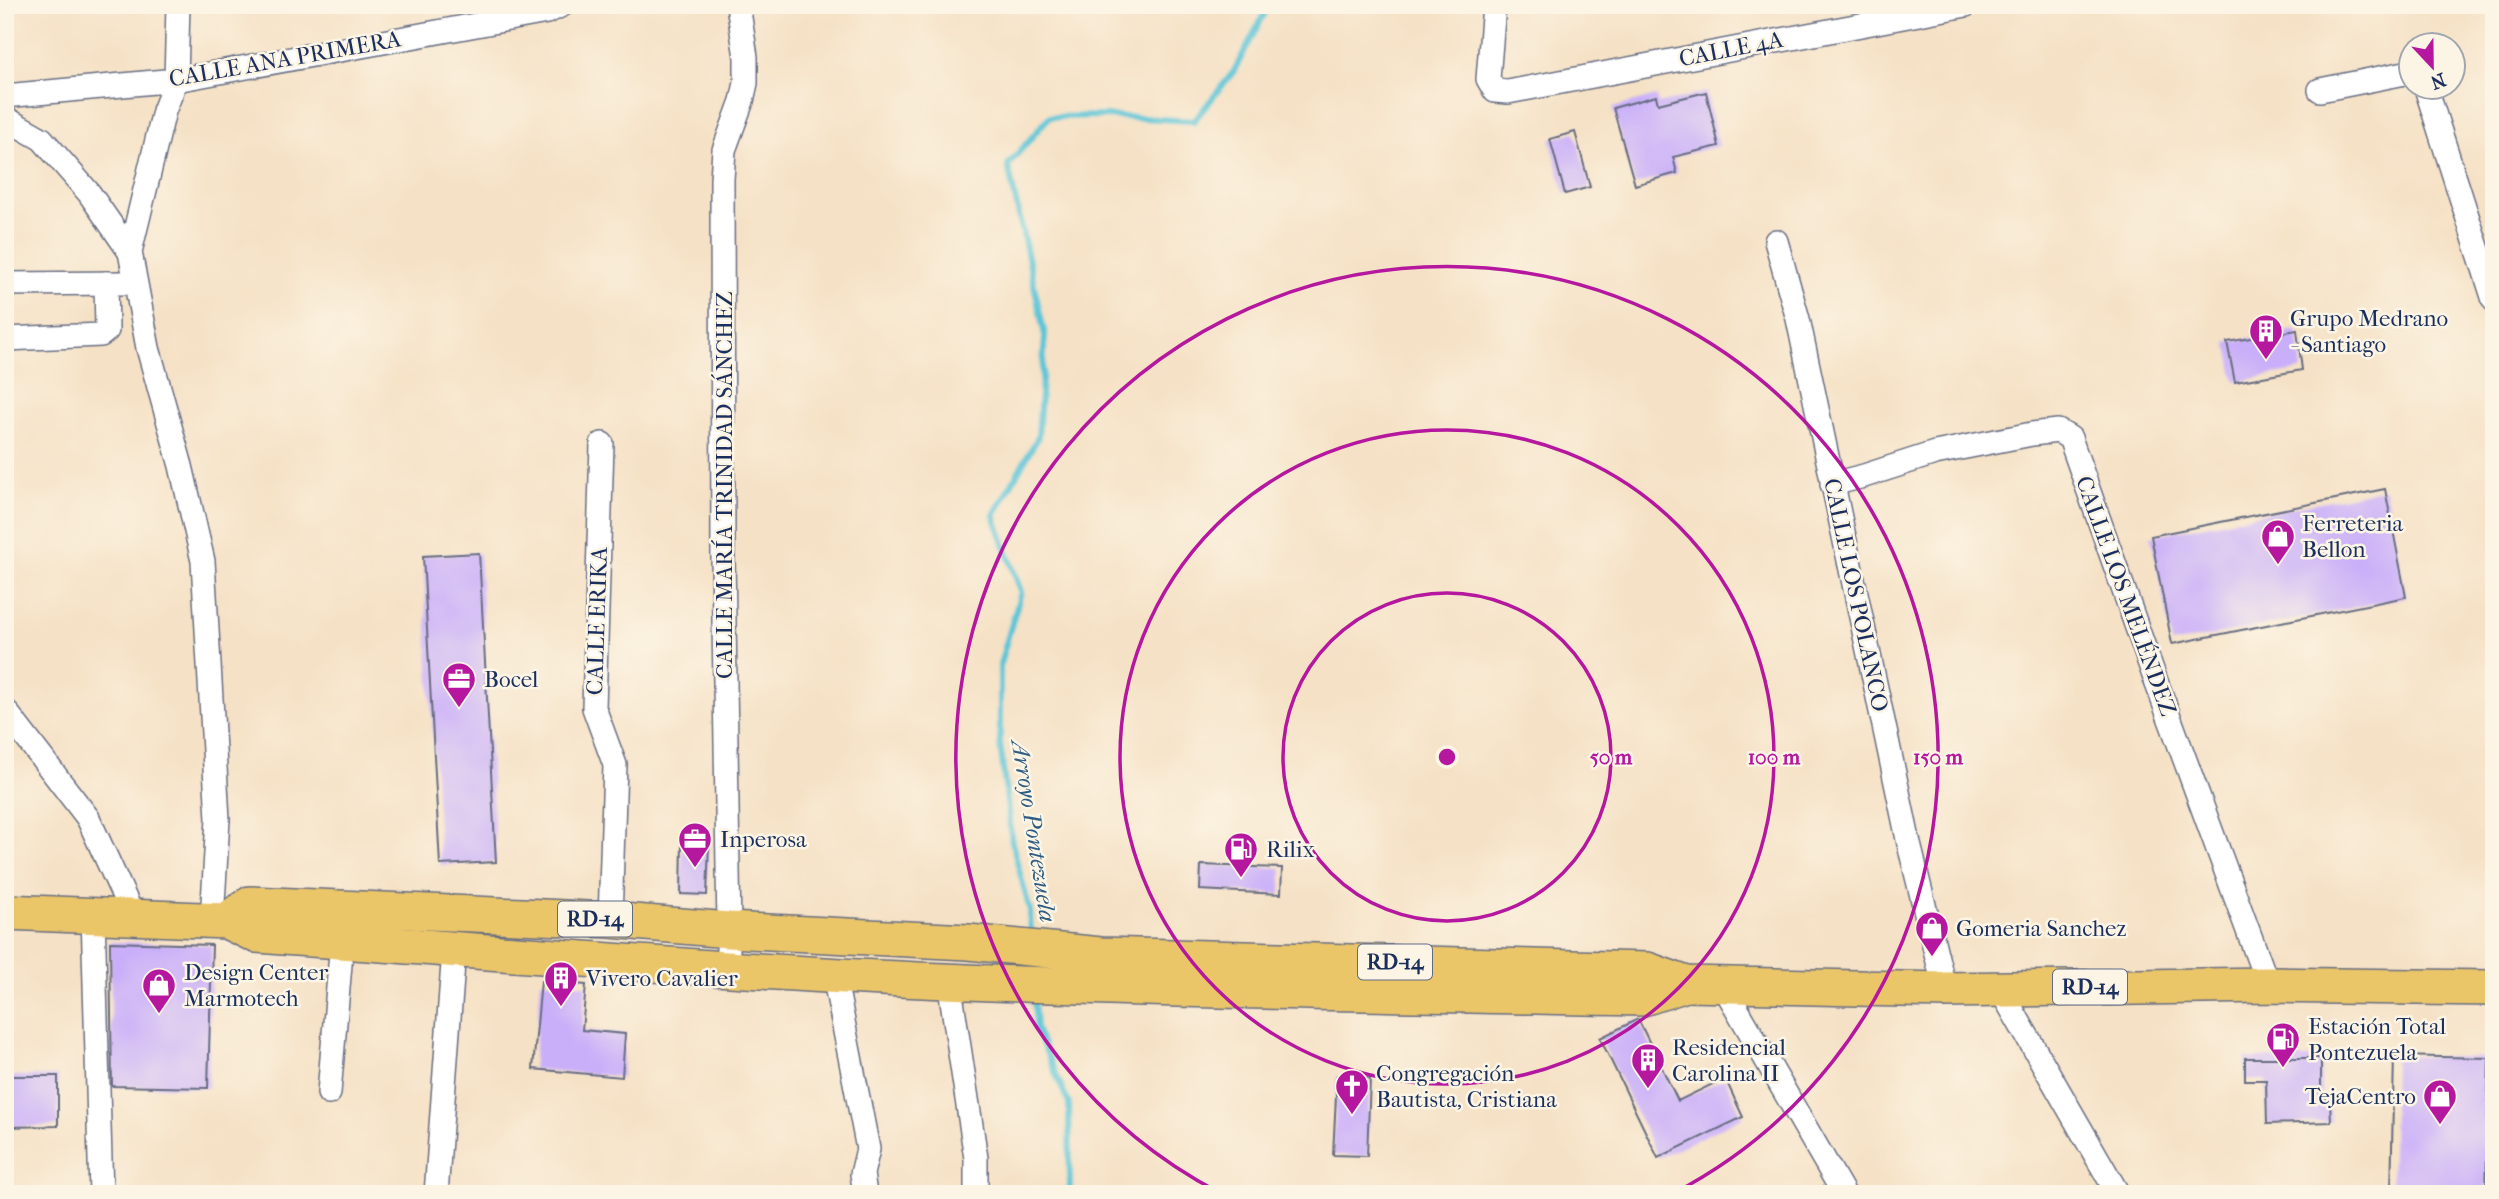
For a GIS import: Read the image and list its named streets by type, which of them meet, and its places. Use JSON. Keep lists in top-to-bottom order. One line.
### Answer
{"streets":{"main road":["RD-14"],"street":["CALLE 4A","CALLE ANA PRIMERA","CALLE MARÍA TRINIDAD SÁNCHEZ","CALLE LOS POLANCO","CALLE LOS MELÉNDEZ","CALLE ERIKA"]},"crossings":[["CALLE MARÍA TRINIDAD SÁNCHEZ","RD-14"],["CALLE LOS POLANCO","CALLE LOS MELÉNDEZ"],["CALLE LOS POLANCO","RD-14"],["CALLE LOS MELÉNDEZ","RD-14"],["CALLE ERIKA","RD-14"]],"water":["Arroyo Pontezuela"],"places":{"building":["Grupo Medrano - Santiago","Vivero Cavalier","Residencial Carolina II"],"shop":["Ferreteria Bellon","Gomeria Sanchez","Design Center Marmotech","TejaCentro"],"office":["Bocel","Inperosa"],"fuel station":["Rilix","Estación Total Pontezuela"],"church":["Congregación Bautista, Cristiana"]},"north":"bottom","rings":["50 m","100 m","150 m"]}
